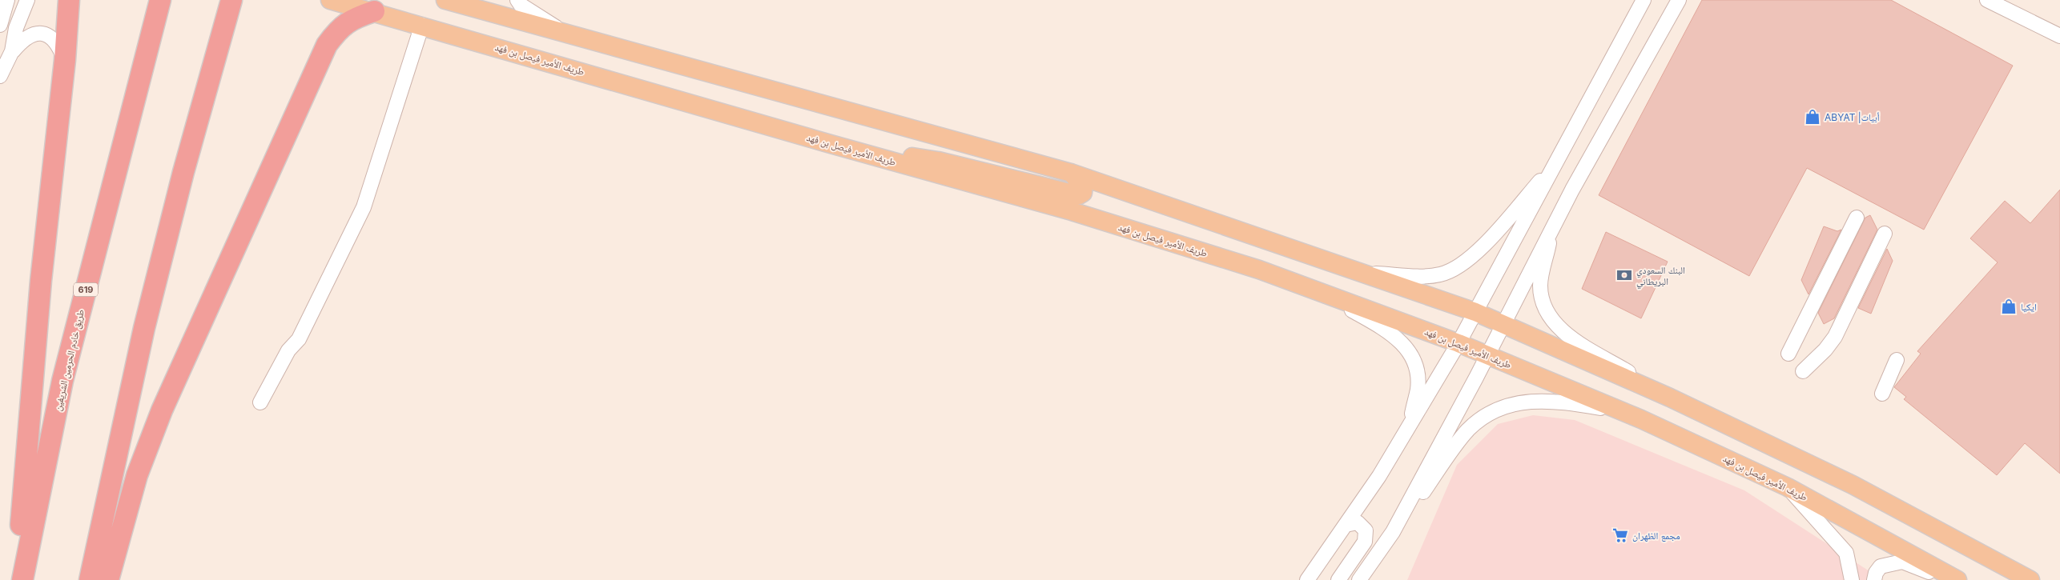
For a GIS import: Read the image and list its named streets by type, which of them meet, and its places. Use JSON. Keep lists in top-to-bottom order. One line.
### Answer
{"streets":{"highway":["619","طريق خادم الحرمين الشريفين"],"main road":["طريف الأمير فيصل بن فهد"]},"places":{"shop":["ABYAT |أبيات","ايكيا"],"bank":["البنك السعودي البريطاني"],"supermarket":["مجمع الظهران"]}}
